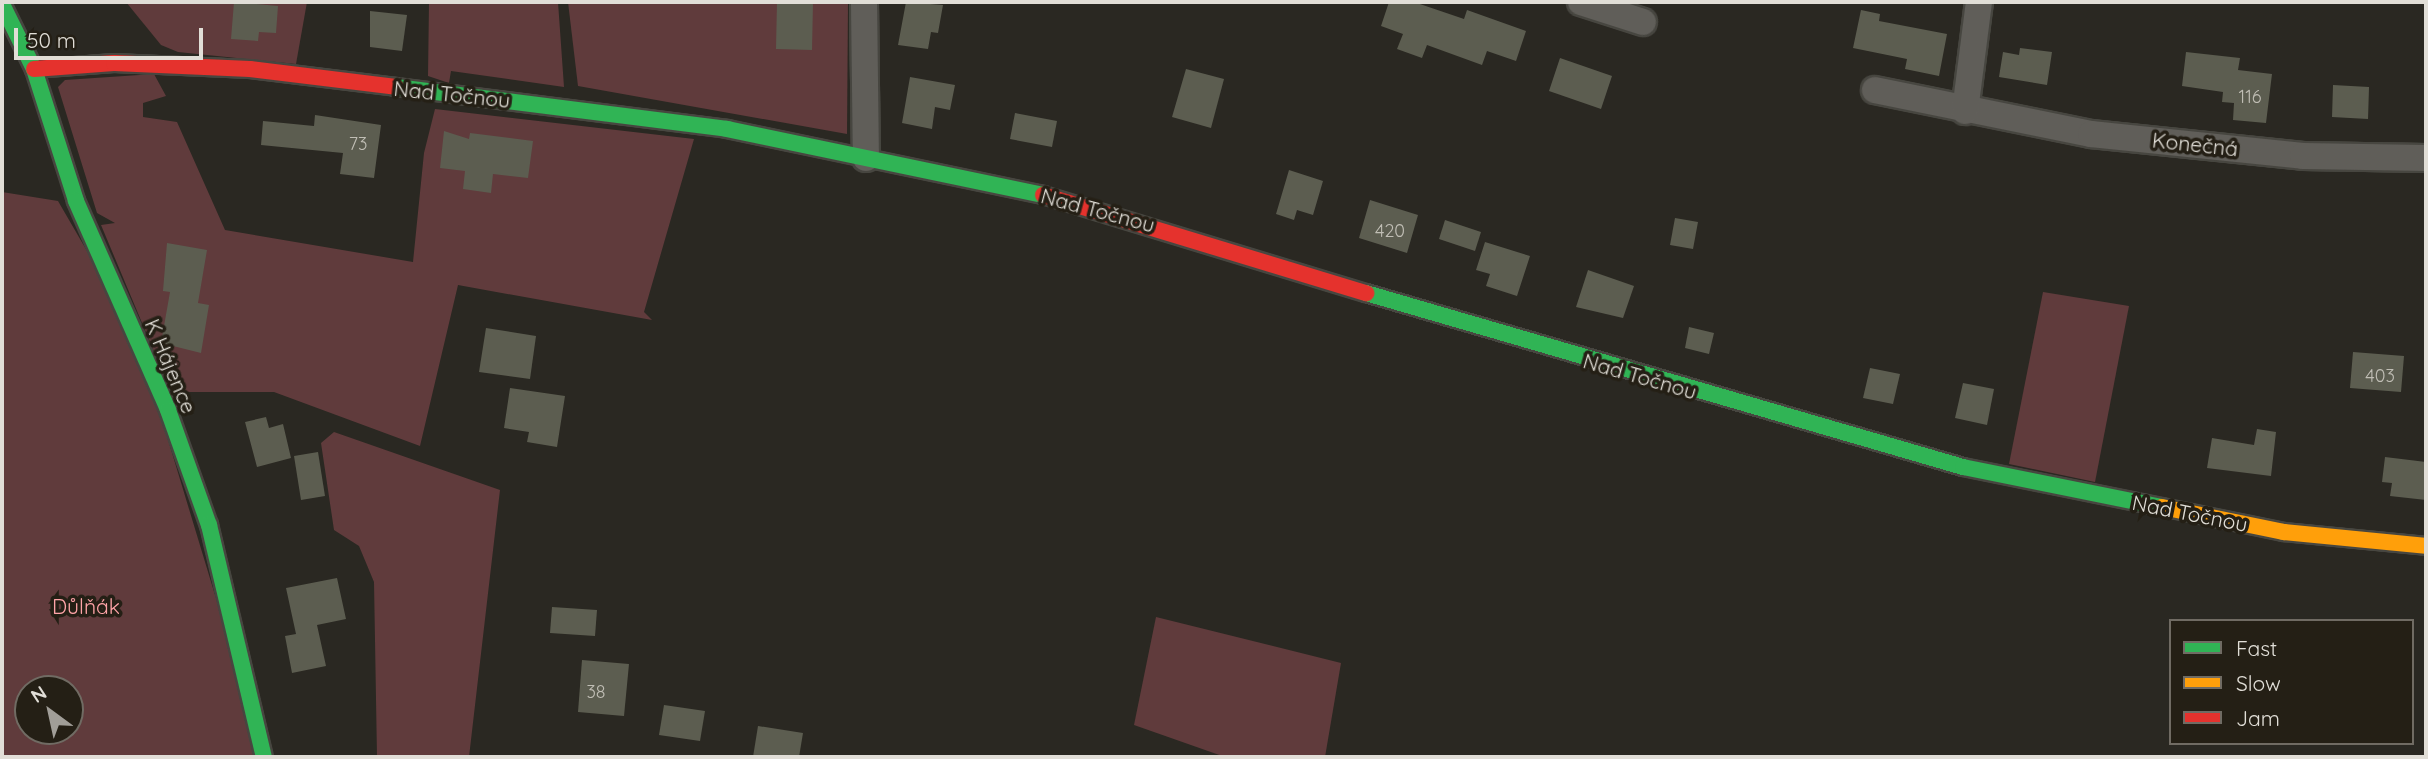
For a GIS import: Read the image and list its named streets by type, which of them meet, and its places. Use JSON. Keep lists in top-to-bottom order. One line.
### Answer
{"streets":{"street":["Nad Točnou","Konečná","K Hájence"]},"crossings":[["Nad Točnou","K Hájence"]],"parks":["Důlňák"],"house_numbers":["116","73","420","403","38"],"legend":["Fast","Slow","Jam"],"scale_bar":"50 m","north":"top left"}
